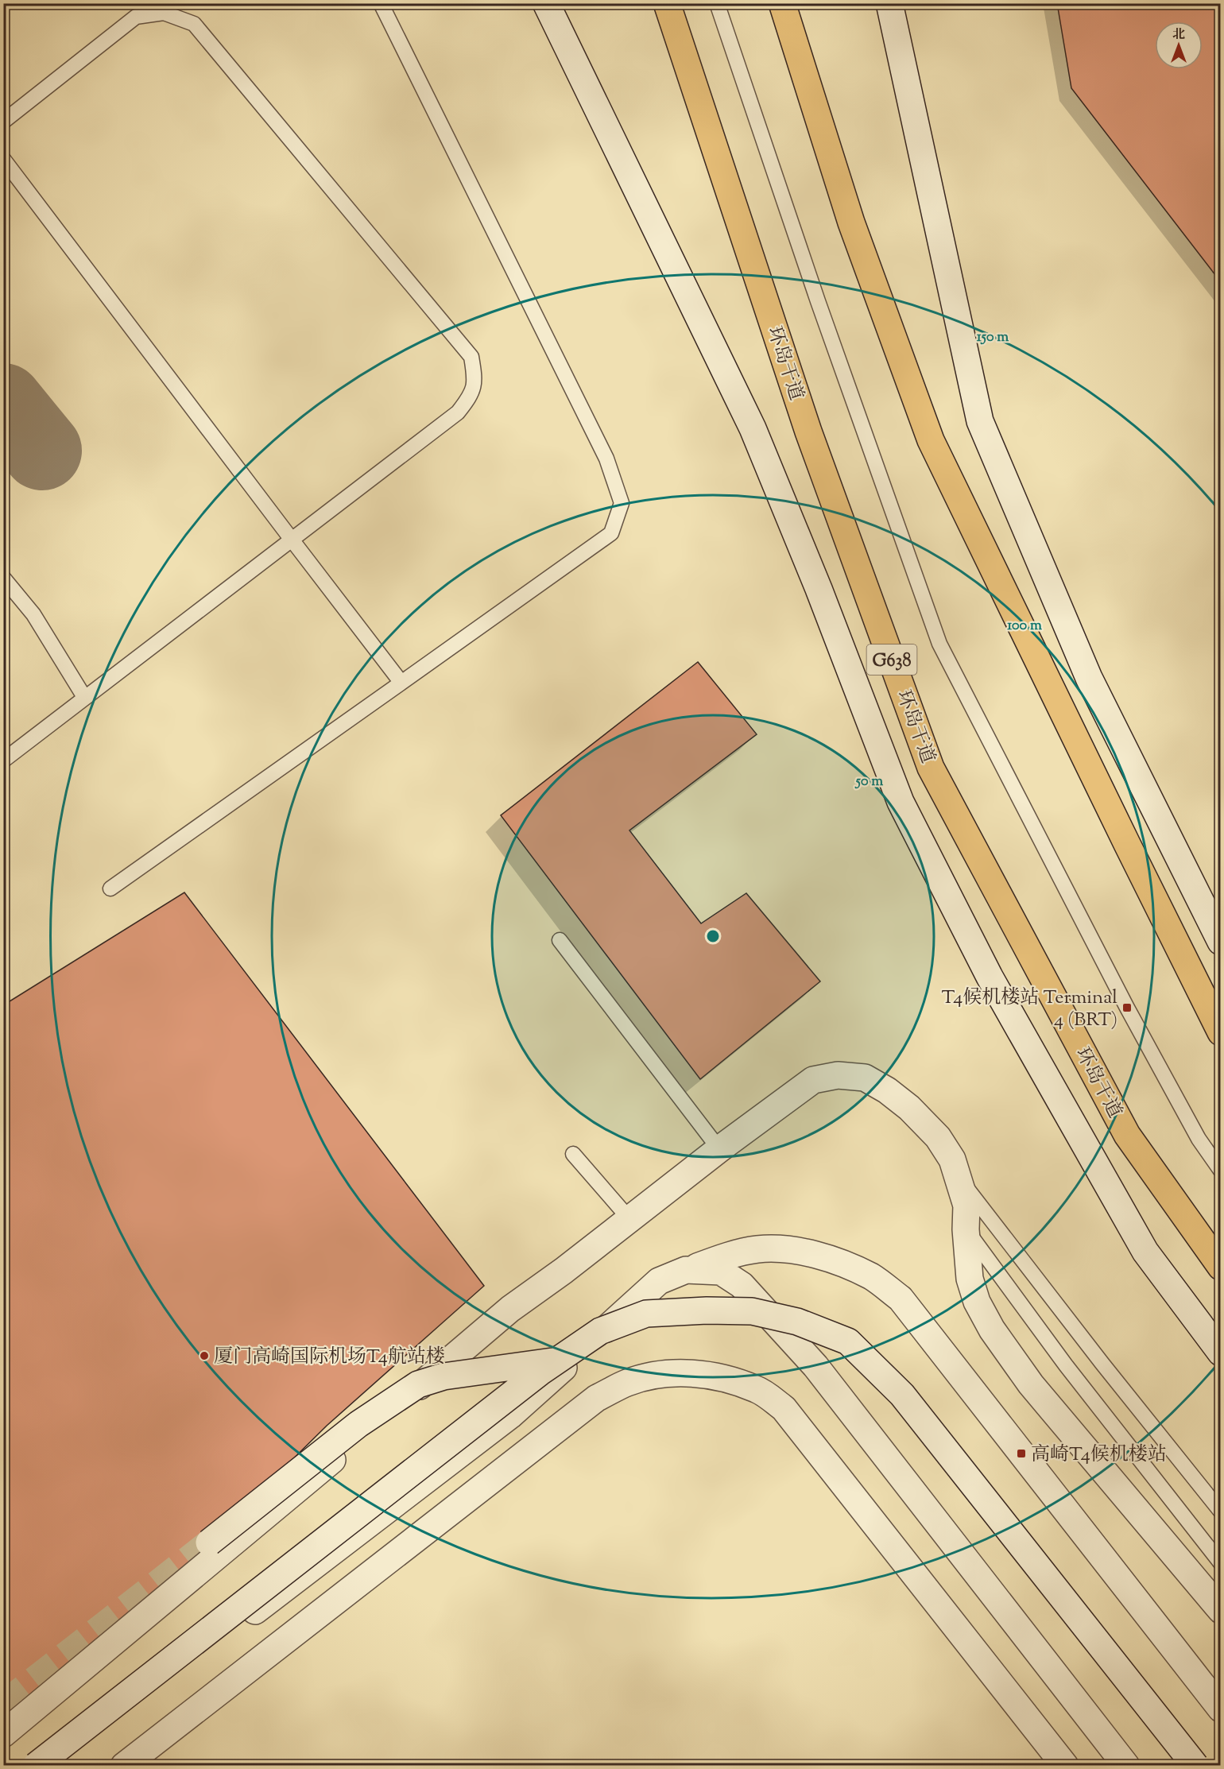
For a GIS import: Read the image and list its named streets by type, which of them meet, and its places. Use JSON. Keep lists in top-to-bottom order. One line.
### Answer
{"streets":{"highway":["环岛干道","G638"]},"places":{"transit":["T4候机楼站 Terminal 4 (BRT)","高崎T4候机楼站"],"other":["厦门高崎国际机场T4航站楼"]},"north":"top","rings":["150 m","100 m","50 m"]}
